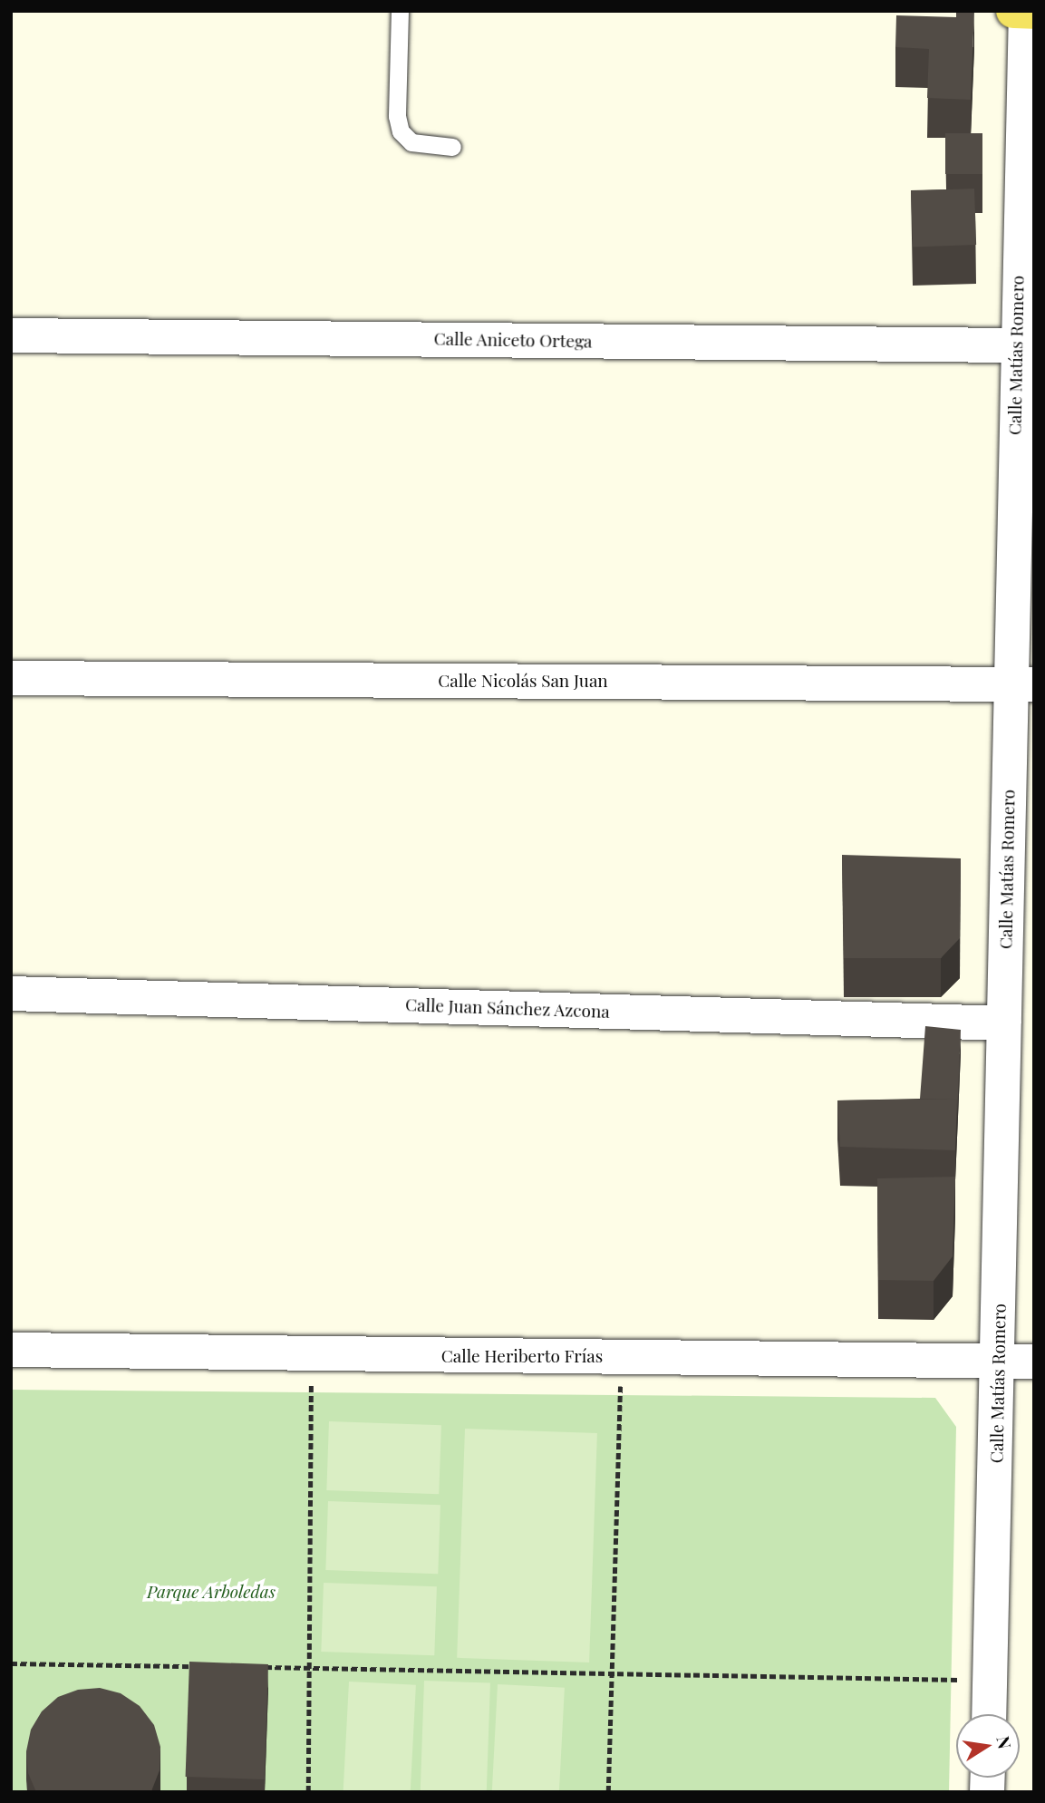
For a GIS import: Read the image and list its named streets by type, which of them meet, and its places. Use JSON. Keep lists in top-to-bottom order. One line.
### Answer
{"streets":{"street":["Calle Aniceto Ortega","Calle Matías Romero","Calle Nicolás San Juan","Calle Juan Sánchez Azcona","Calle Heriberto Frías"]},"crossings":[["Calle Aniceto Ortega","Calle Matías Romero"],["Calle Matías Romero","Calle Nicolás San Juan"],["Calle Matías Romero","Calle Juan Sánchez Azcona"],["Calle Matías Romero","Calle Heriberto Frías"]],"parks":["Parque Arboledas"],"north":"right"}
